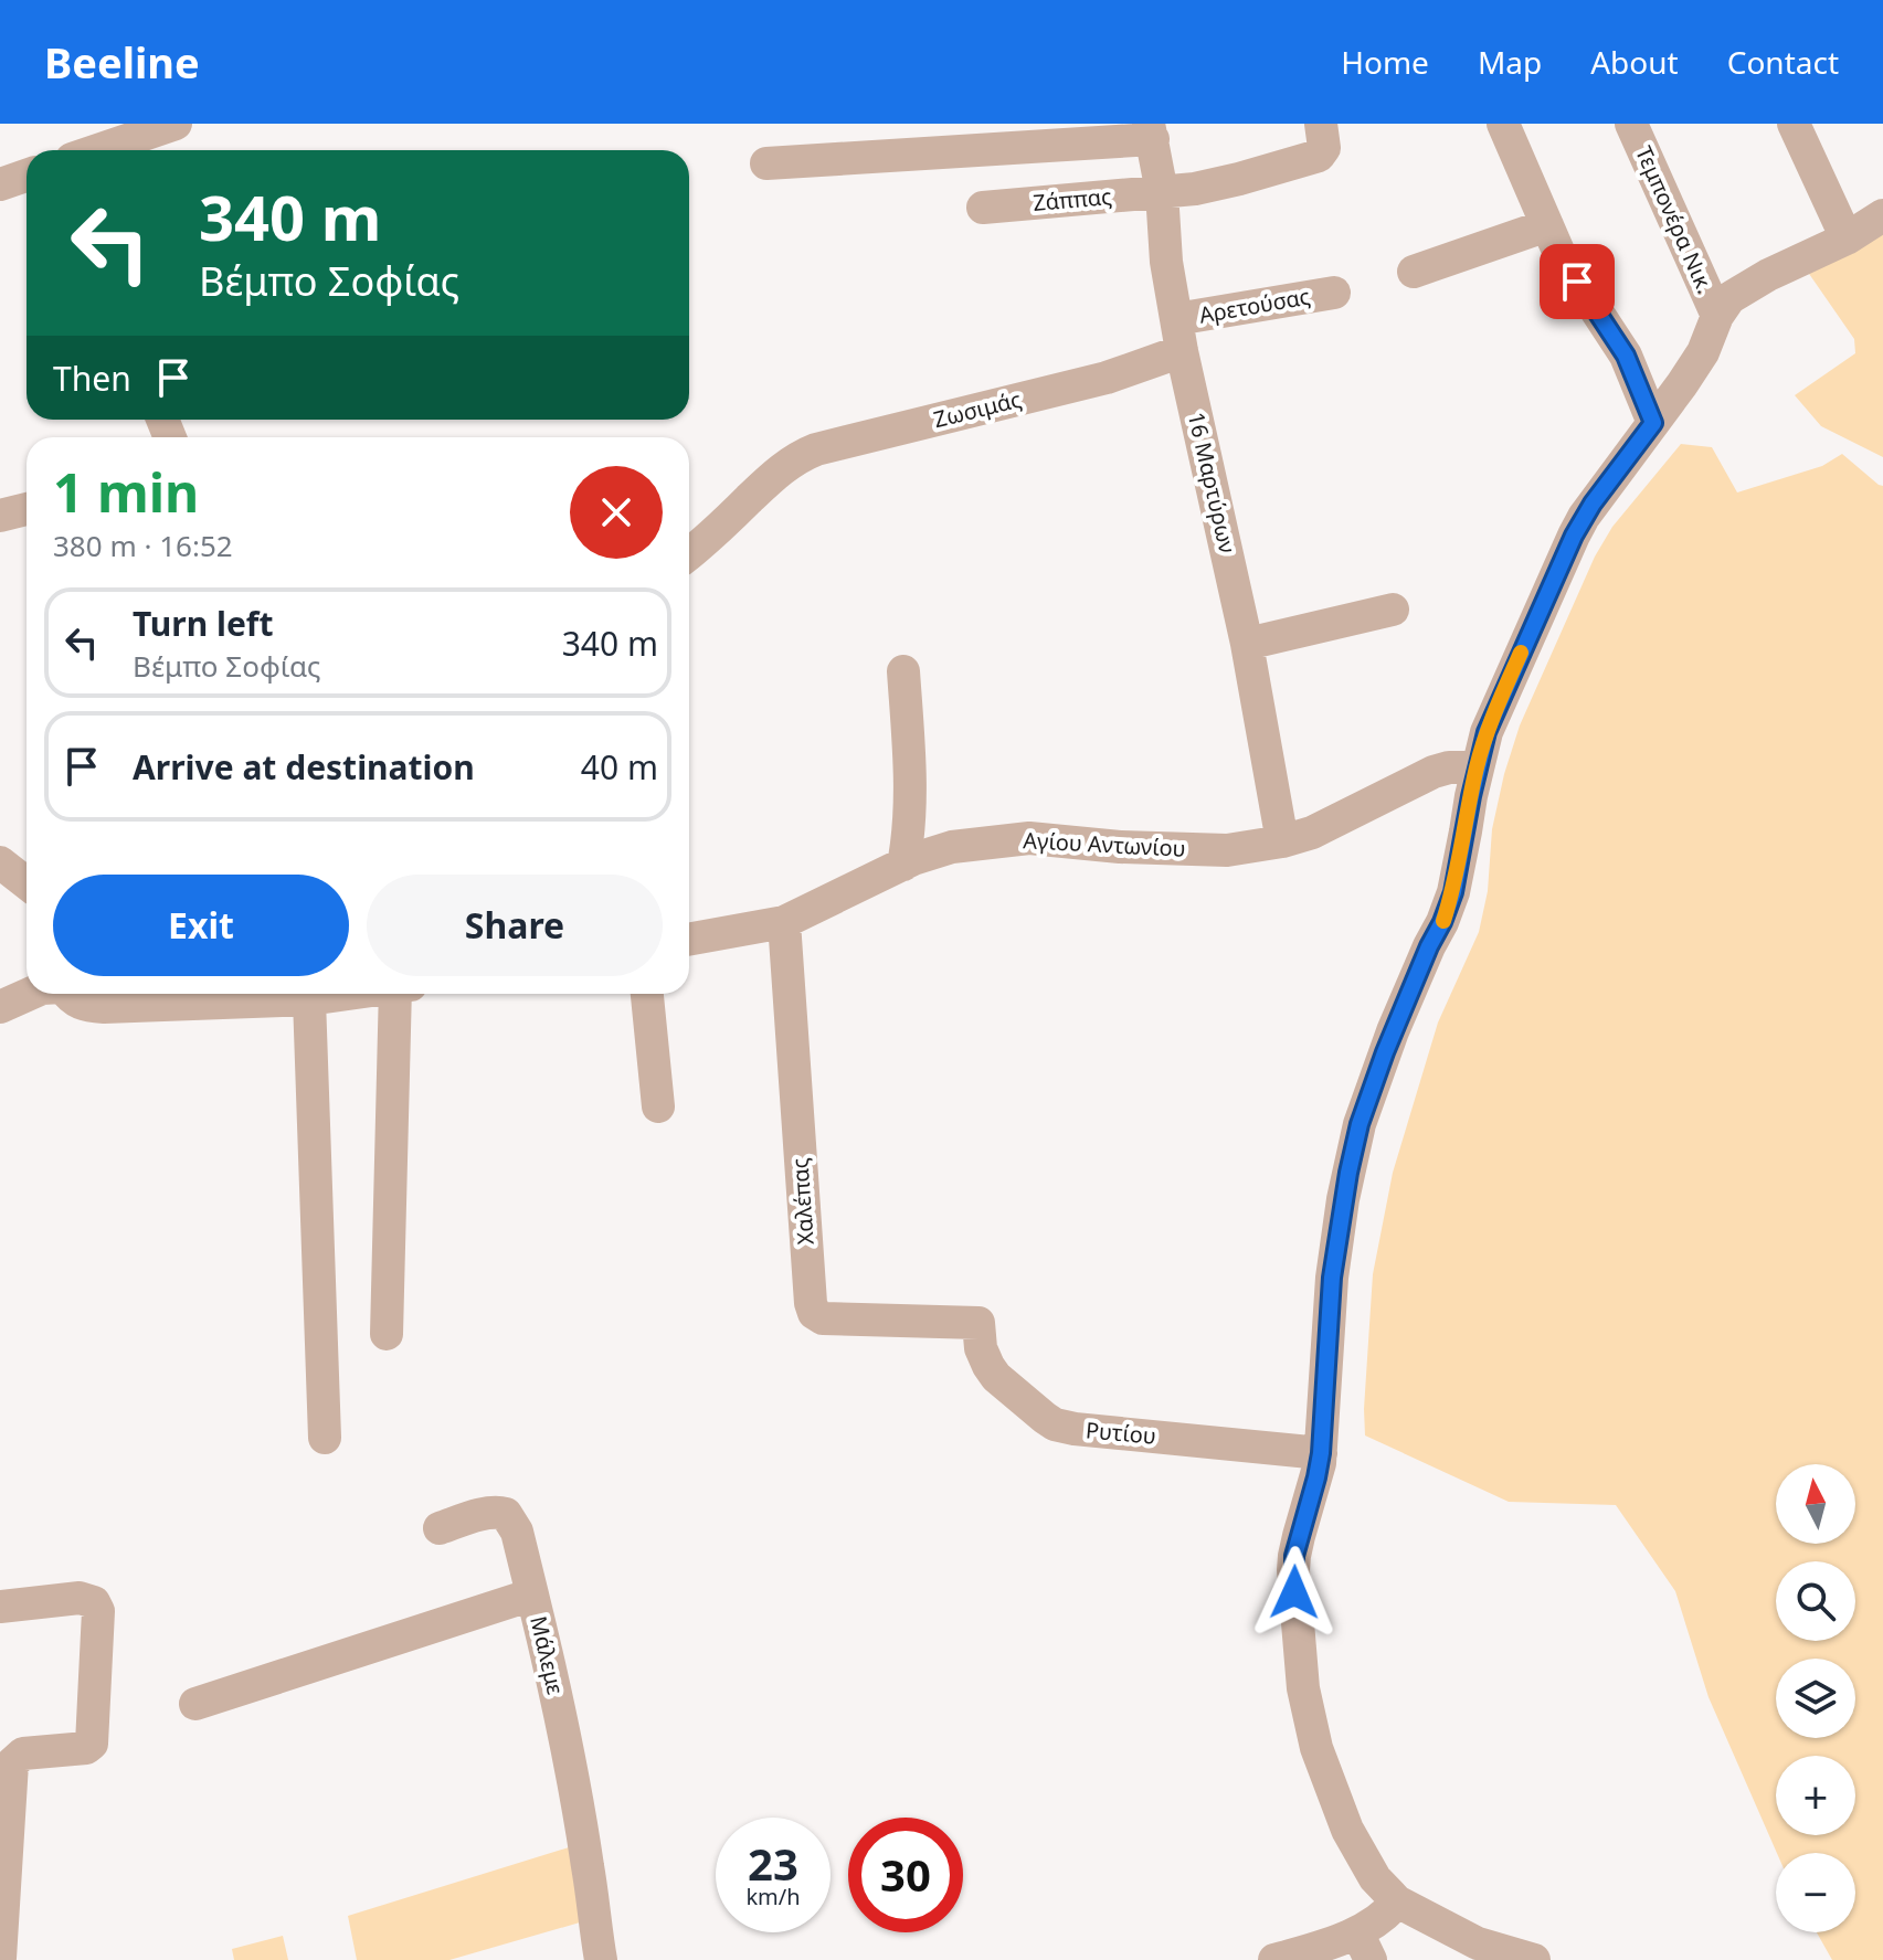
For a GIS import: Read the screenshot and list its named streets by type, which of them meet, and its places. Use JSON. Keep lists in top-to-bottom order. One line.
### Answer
{"streets":{"street":["Ζάππας","Τεμπονέρα Νικ.","Αρετούσας","Ζωσιμάς","16 Μαρτύρων","Αγίου Αντωνίου","Χαλέπας","Ρυτίου","Μάλεμε"]},"crossings":[["Ζάππας","16 Μαρτύρων"],["Αρετούσας","Ζωσιμάς"],["Αρετούσας","16 Μαρτύρων"],["Ζωσιμάς","16 Μαρτύρων"],["16 Μαρτύρων","Αγίου Αντωνίου"],["Αγίου Αντωνίου","Χαλέπας"],["Χαλέπας","Ρυτίου"]],"north":"top","page":{"header":"Beeline","nav":["Home","Map","About","Contact"],"turn":["340 m","Βέμπο Σοφίας"],"then":"Then","heading":["1 min","380 m · 16:52"],"list":[{"name":"Turn left","note":"Βέμπο Σοφίας","value":"340 m"},{"name":"Arrive at destination","value":"40 m"}],"buttons":["Exit","Share"],"map_buttons":["+","−"],"speed":"23 km/h","limit":"30"}}
